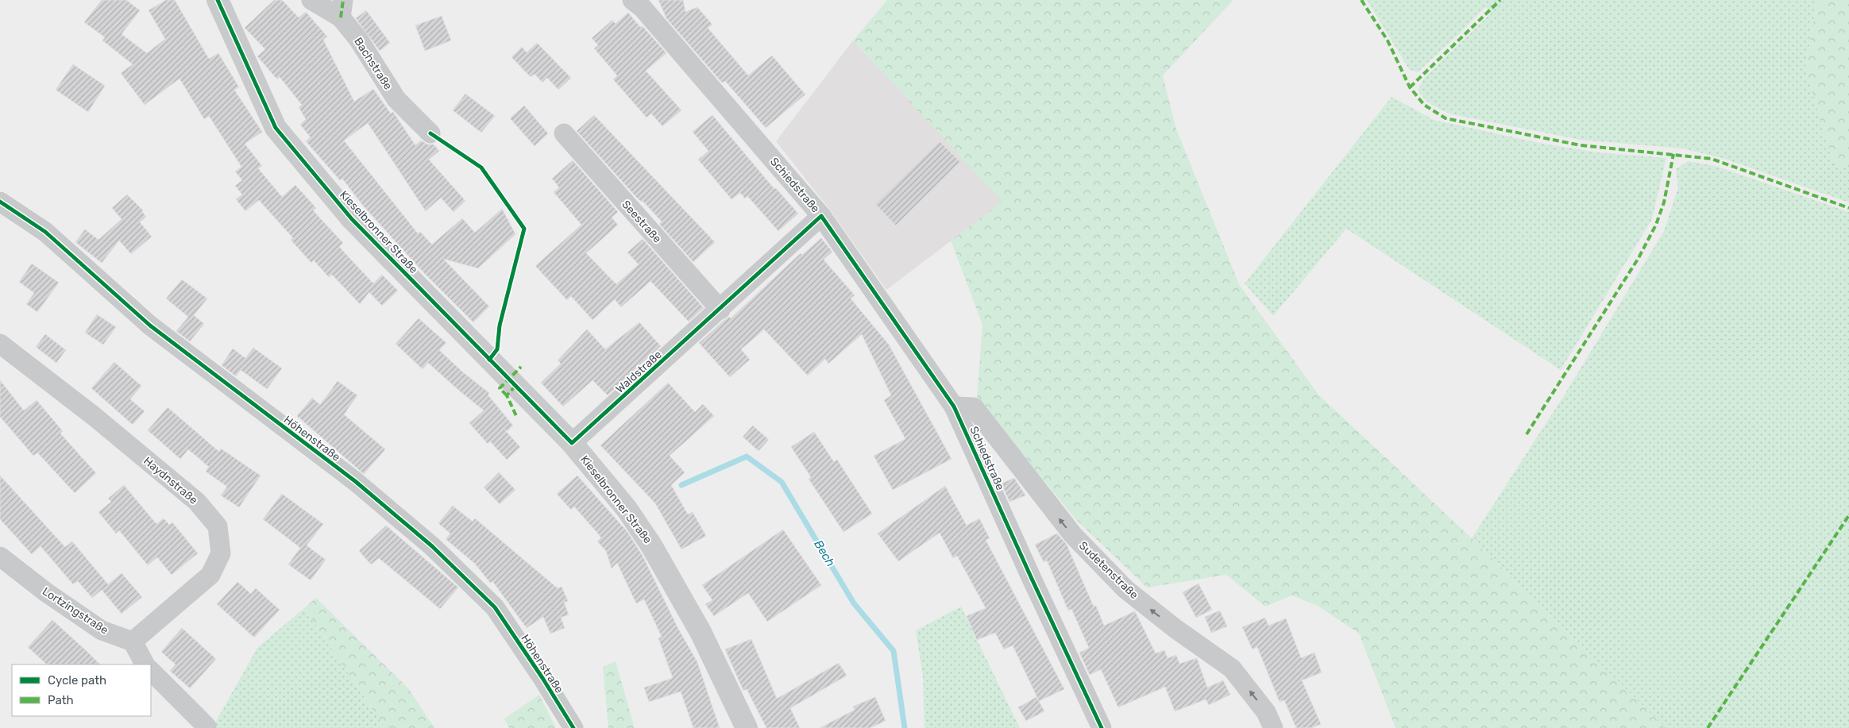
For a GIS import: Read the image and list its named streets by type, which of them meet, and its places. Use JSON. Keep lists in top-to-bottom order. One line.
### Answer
{"streets":{"main road":["Kieselbronner Straße"],"street":["Bachstraße","Schiedstraße","Seestraße","Waldstraße","Höhenstraße","Haydnstraße","Sudetenstraße","Lortzingstraße"]},"crossings":[["Schiedstraße","Waldstraße"],["Schiedstraße","Sudetenstraße"],["Seestraße","Waldstraße"],["Kieselbronner Straße","Waldstraße"],["Haydnstraße","Lortzingstraße"]],"one_way":["Sudetenstraße"],"water":["Bech"],"legend":["Cycle path","Path"]}
